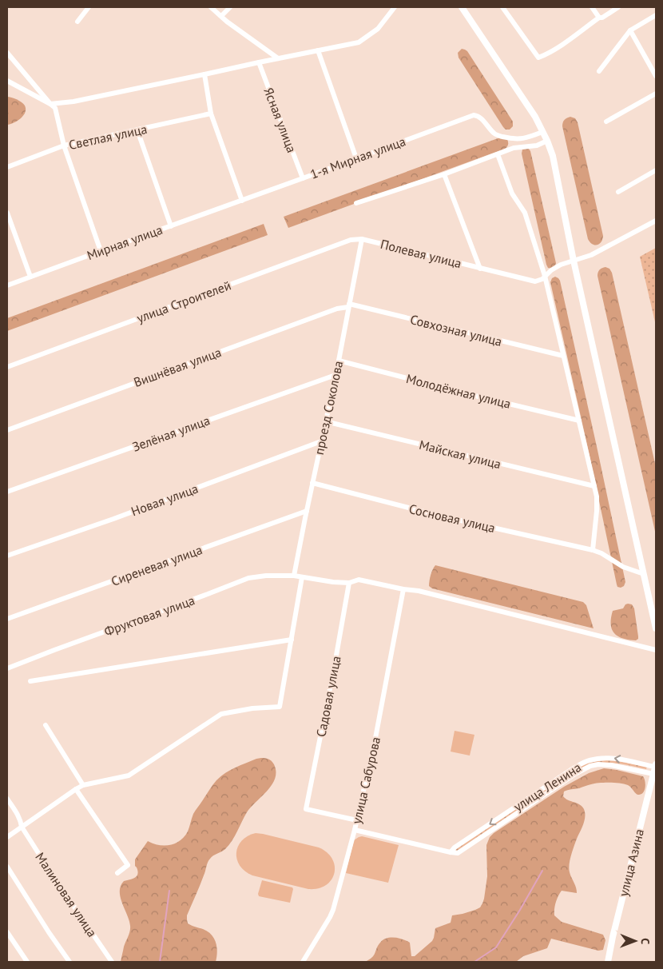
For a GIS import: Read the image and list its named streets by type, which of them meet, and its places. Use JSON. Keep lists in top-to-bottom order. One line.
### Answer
{"streets":{"street":["Ясная улица","Светлая улица","1-я Мирная улица","Мирная улица","Полевая улица","улица Строителей","Совхозная улица","Вишнёвая улица","Молодёжная улица","проезд Соколова","Зелёная улица","Майская улица","Новая улица","Сосновая улица","Сиреневая улица","Фруктовая улица","Садовая улица","улица Сабурова","улица Ленина","улица Азина","Малиновая улица"]},"crossings":[["Ясная улица","1-я Мирная улица"],["1-я Мирная улица","Мирная улица"],["Полевая улица","улица Строителей"],["Полевая улица","проезд Соколова"],["улица Строителей","проезд Соколова"],["Совхозная улица","Вишнёвая улица"],["Совхозная улица","проезд Соколова"],["Вишнёвая улица","проезд Соколова"],["Молодёжная улица","проезд Соколова"],["проезд Соколова","Зелёная улица"],["проезд Соколова","Майская улица"],["проезд Соколова","Новая улица"],["проезд Соколова","Сосновая улица"],["проезд Соколова","Сиреневая улица"],["проезд Соколова","Фруктовая улица"],["Фруктовая улица","Садовая улица"],["Фруктовая улица","улица Сабурова"],["Садовая улица","улица Сабурова"],["улица Ленина","улица Азина"]],"north":"right"}
